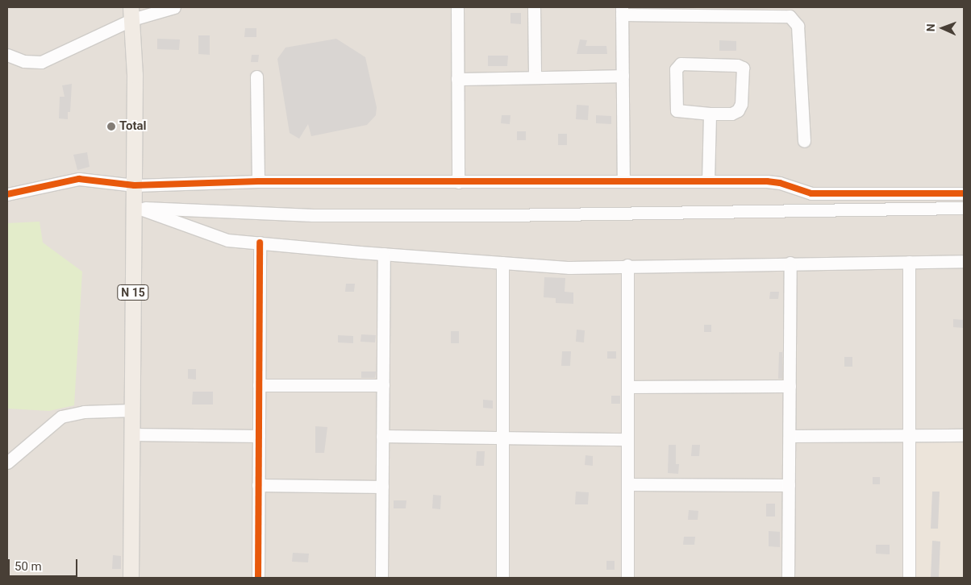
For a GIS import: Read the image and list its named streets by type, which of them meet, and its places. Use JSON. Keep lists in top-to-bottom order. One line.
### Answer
{"streets":{"main road":["N 15"]},"places":["Total"],"scale_bar":"50 m","north":"left"}
